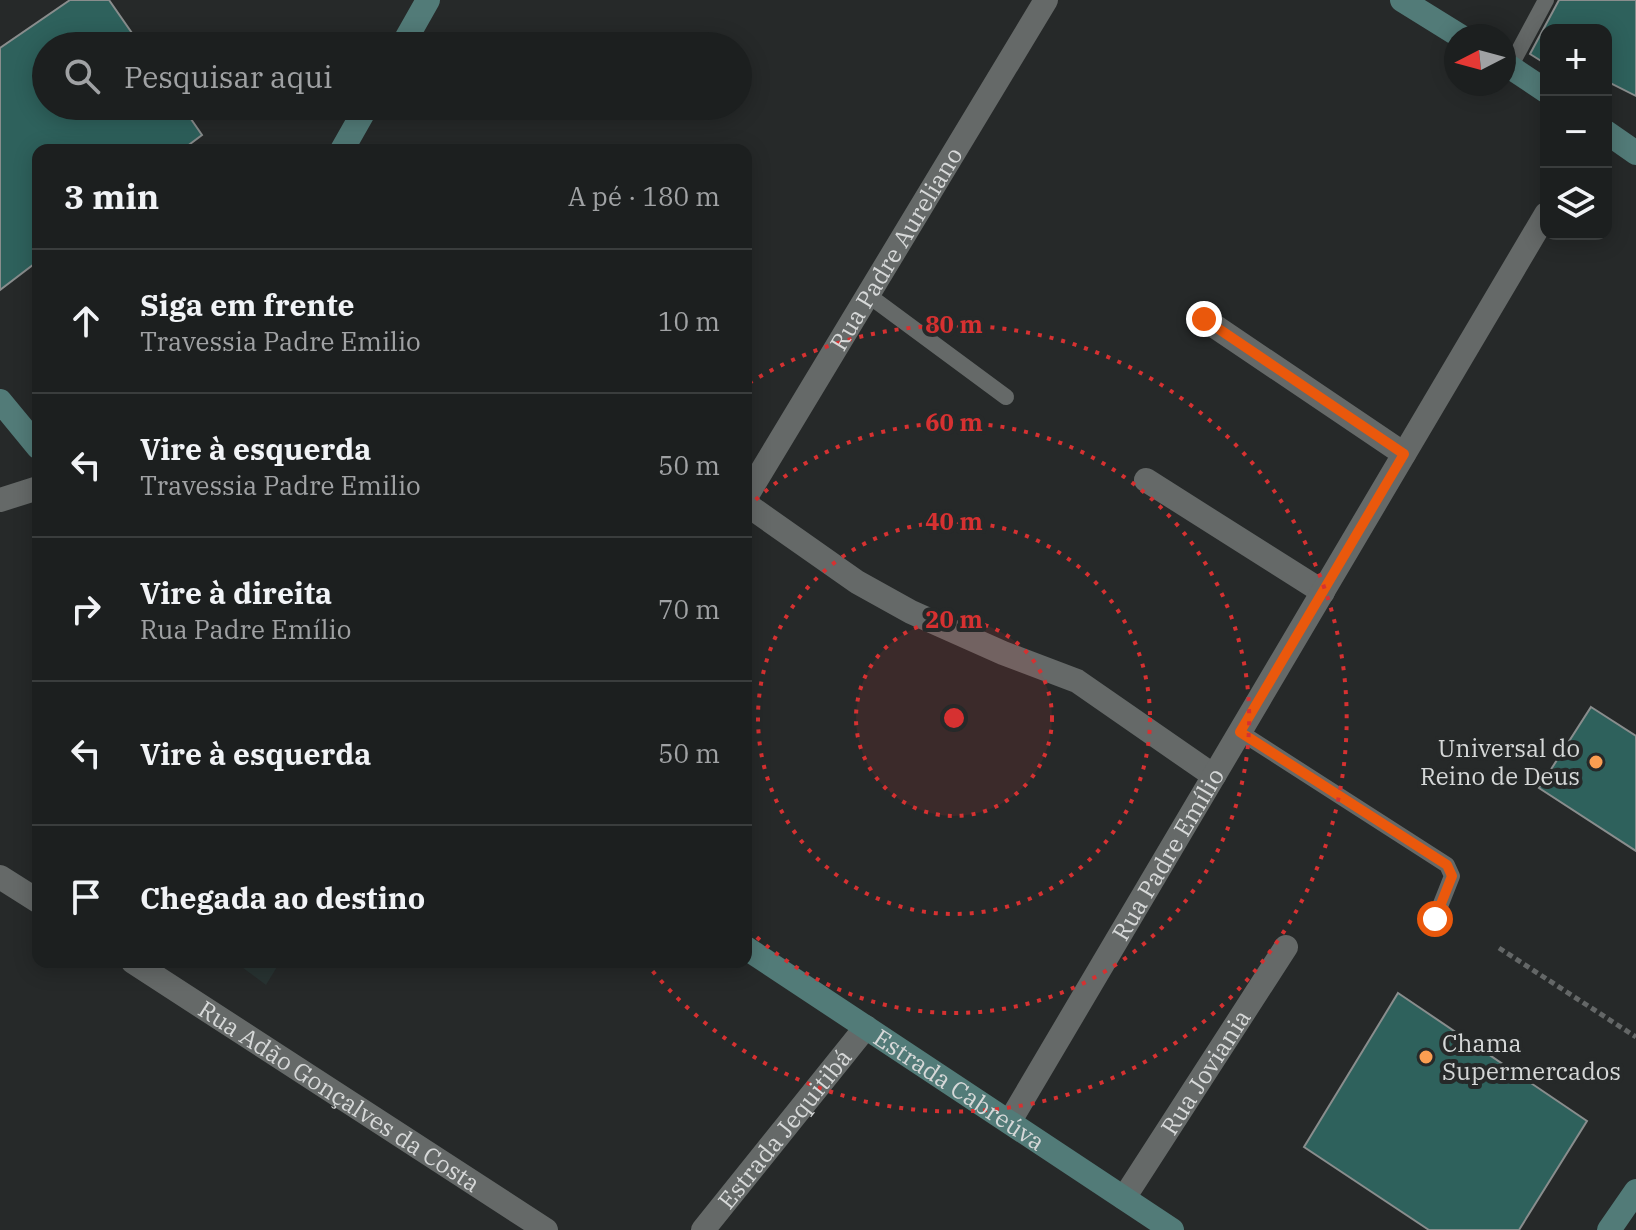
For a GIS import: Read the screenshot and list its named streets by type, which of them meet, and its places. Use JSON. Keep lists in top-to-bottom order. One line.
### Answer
{"streets":{"main road":["Estrada Cabreúva"],"street":["Rua Padre Aureliano","Rua Padre Emílio","Rua Joviania","Rua Adão Gonçalves da Costa","Estrada Jequitibá"]},"crossings":[["Rua Padre Emílio","Estrada Cabreúva"],["Rua Joviania","Estrada Cabreúva"],["Estrada Cabreúva","Estrada Jequitibá"]],"places":["Universal do Reino de Deus","Chama Supermercados"],"north":"left","page":{"map_buttons":["+","−"],"search":"Pesquisar aqui","heading":["3 min","A pé · 180 m"],"list":[["Siga em frente","Travessia Padre Emilio","10 m"],["Vire à esquerda","Travessia Padre Emilio","50 m"],["Vire à direita","Rua Padre Emílio","70 m"],["Vire à esquerda","50 m"],"Chegada ao destino"]},"rings":["80 m","60 m","40 m","20 m"]}
